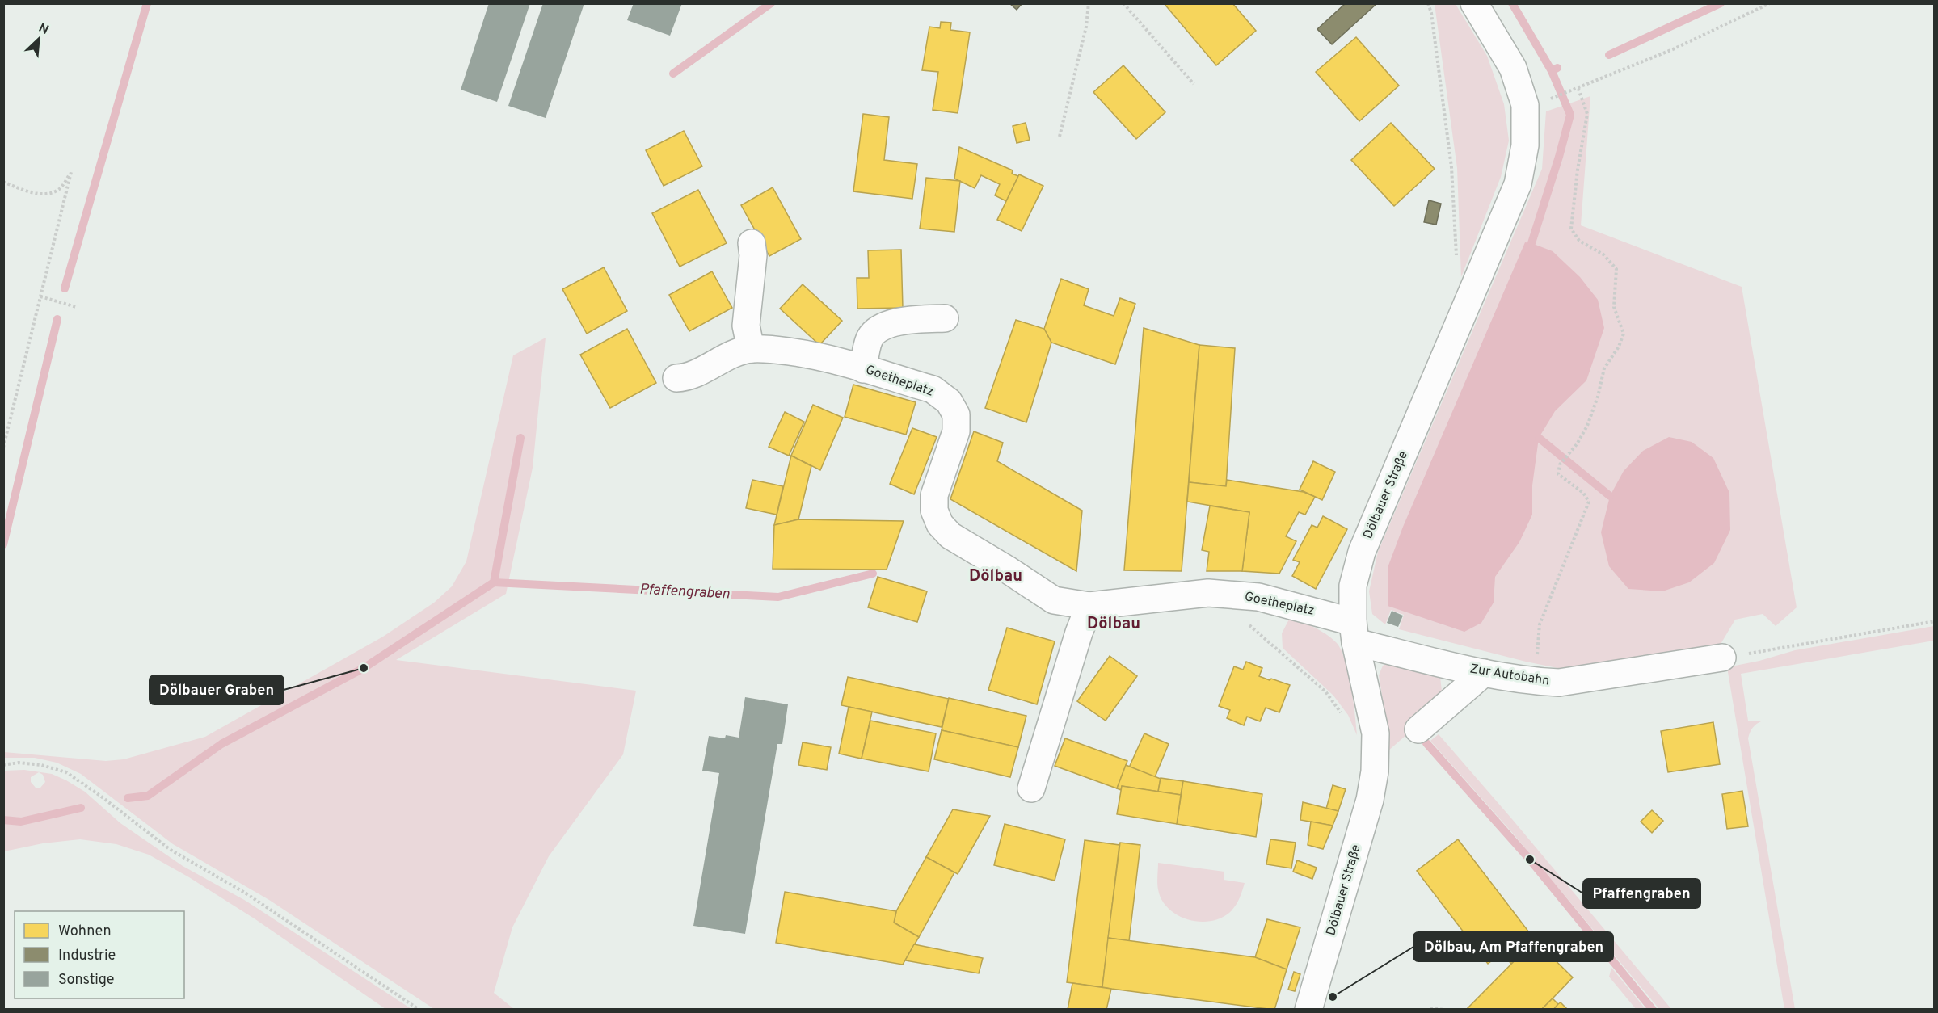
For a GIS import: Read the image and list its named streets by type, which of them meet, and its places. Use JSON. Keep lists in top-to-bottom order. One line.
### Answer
{"streets":{"street":["Goetheplatz","Dölbauer Straße","Zur Autobahn"]},"crossings":[["Goetheplatz","Dölbauer Straße"],["Goetheplatz","Zur Autobahn"],["Dölbauer Straße","Zur Autobahn"]],"districts":["Dölbau","Dölbau"],"water":["Pfaffengraben"],"places":["Dölbauer Graben","Pfaffengraben","Dölbau, Am Pfaffengraben"],"legend":["Wohnen","Industrie","Sonstige"],"north":"top right"}
